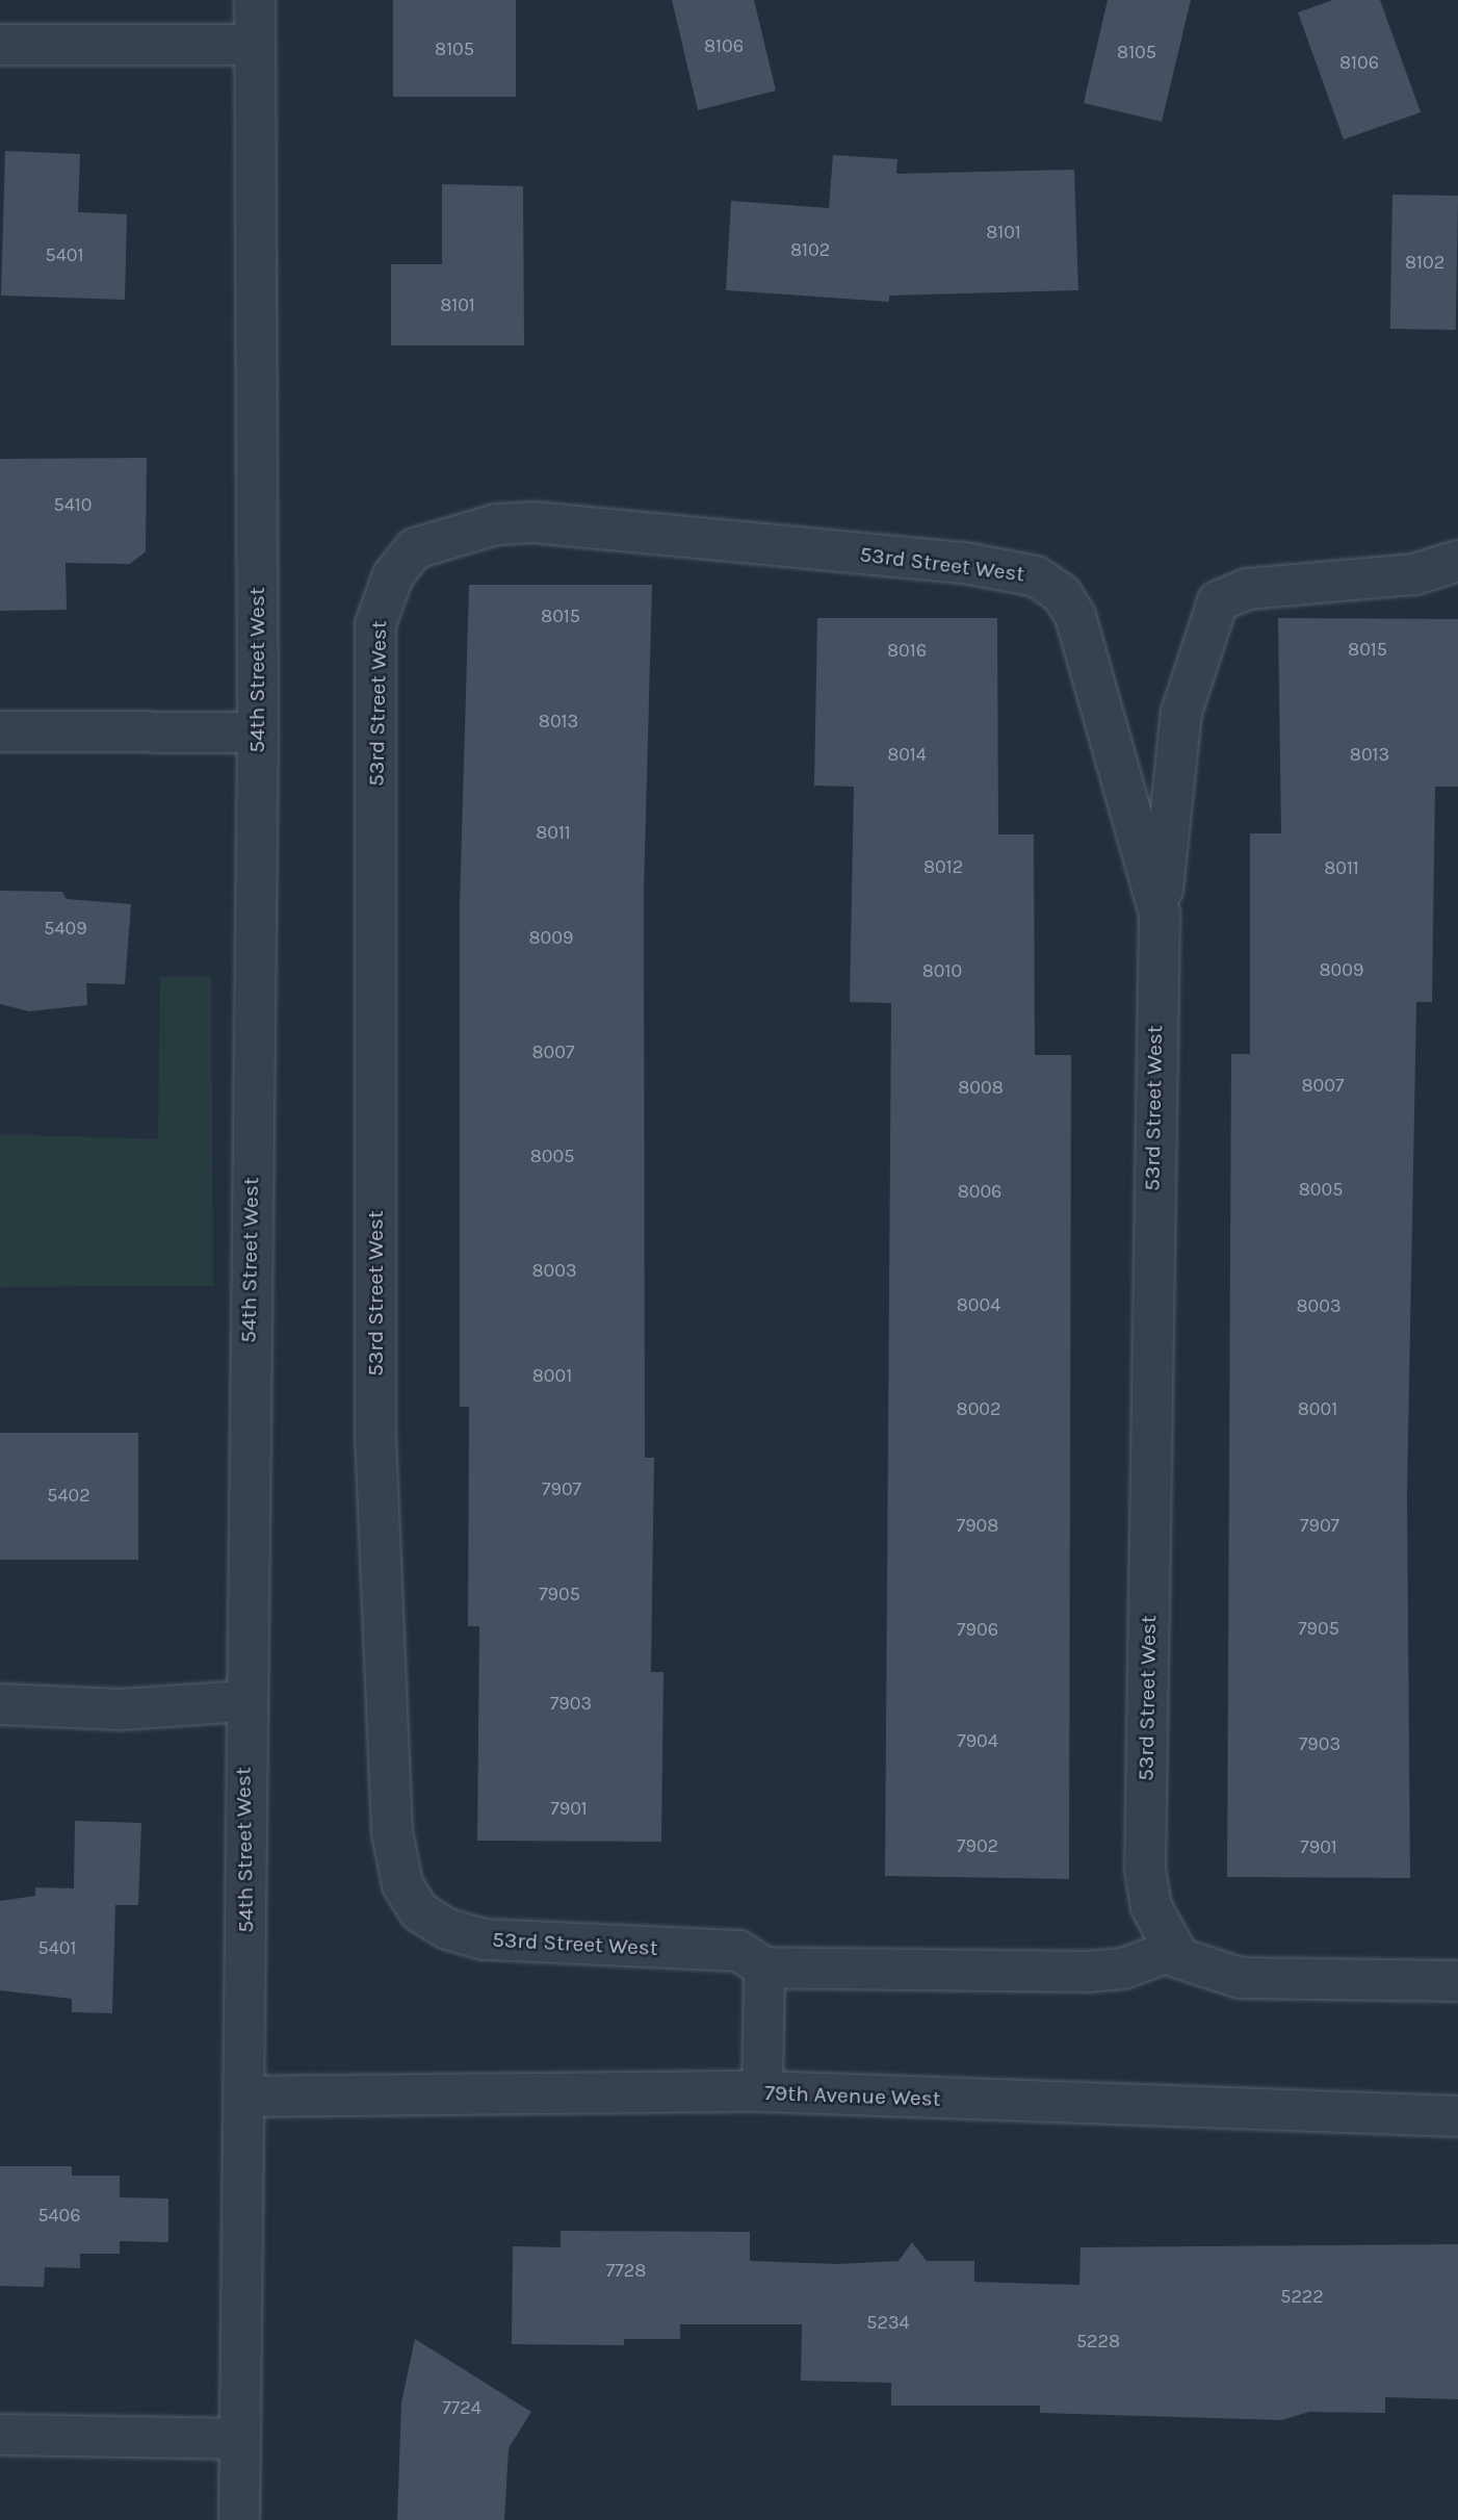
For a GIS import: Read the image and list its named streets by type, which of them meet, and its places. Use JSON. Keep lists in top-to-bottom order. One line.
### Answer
{"streets":{"street":["53rd Street West","54th Street West","79th Avenue West"]},"crossings":[["54th Street West","79th Avenue West"]],"house_numbers":["8106","8105","8105","8106","8101","8102","5401","8102","8101","5410","8015","8015","8016","8013","8014","8013","8011","8012","8011","5409","8009","8009","8010","8007","8007","8008","8005","8005","8006","8003","8004","8003","8001","8002","8001","7907","5402","7908","7907","7905","7905","7906","7903","7904","7903","7901","7902","7901","5401","5406","7728","5222","5234","5228","7724"]}
